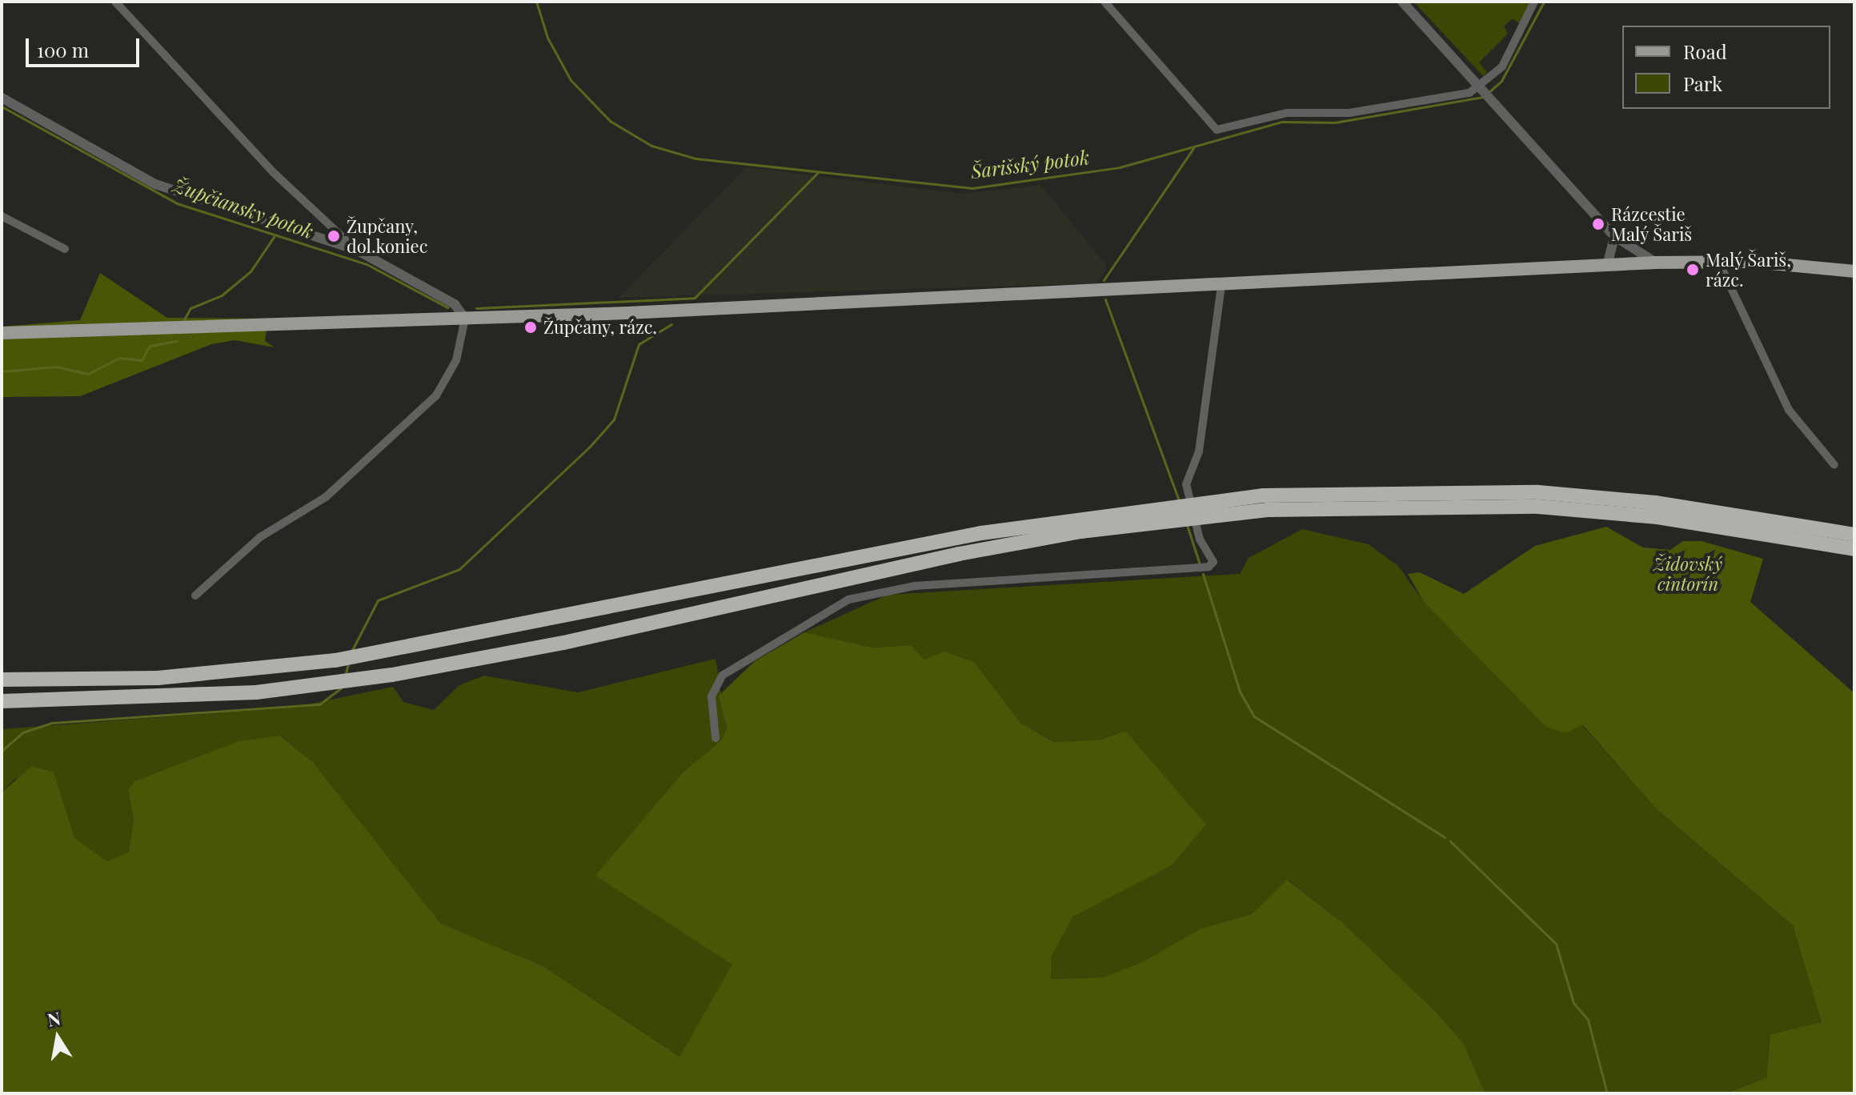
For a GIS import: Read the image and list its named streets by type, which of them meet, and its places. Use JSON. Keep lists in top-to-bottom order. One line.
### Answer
{"water":["Šarišský potok","Župčiansky potok"],"parks":["Židovský cintorín"],"places":["Rázcestie Malý Šariš","Župčany, dol.koniec","Malý Šariš, rázc.","Župčany, rázc."],"legend":["Road","Park"],"scale_bar":"100 m","north":"top"}
